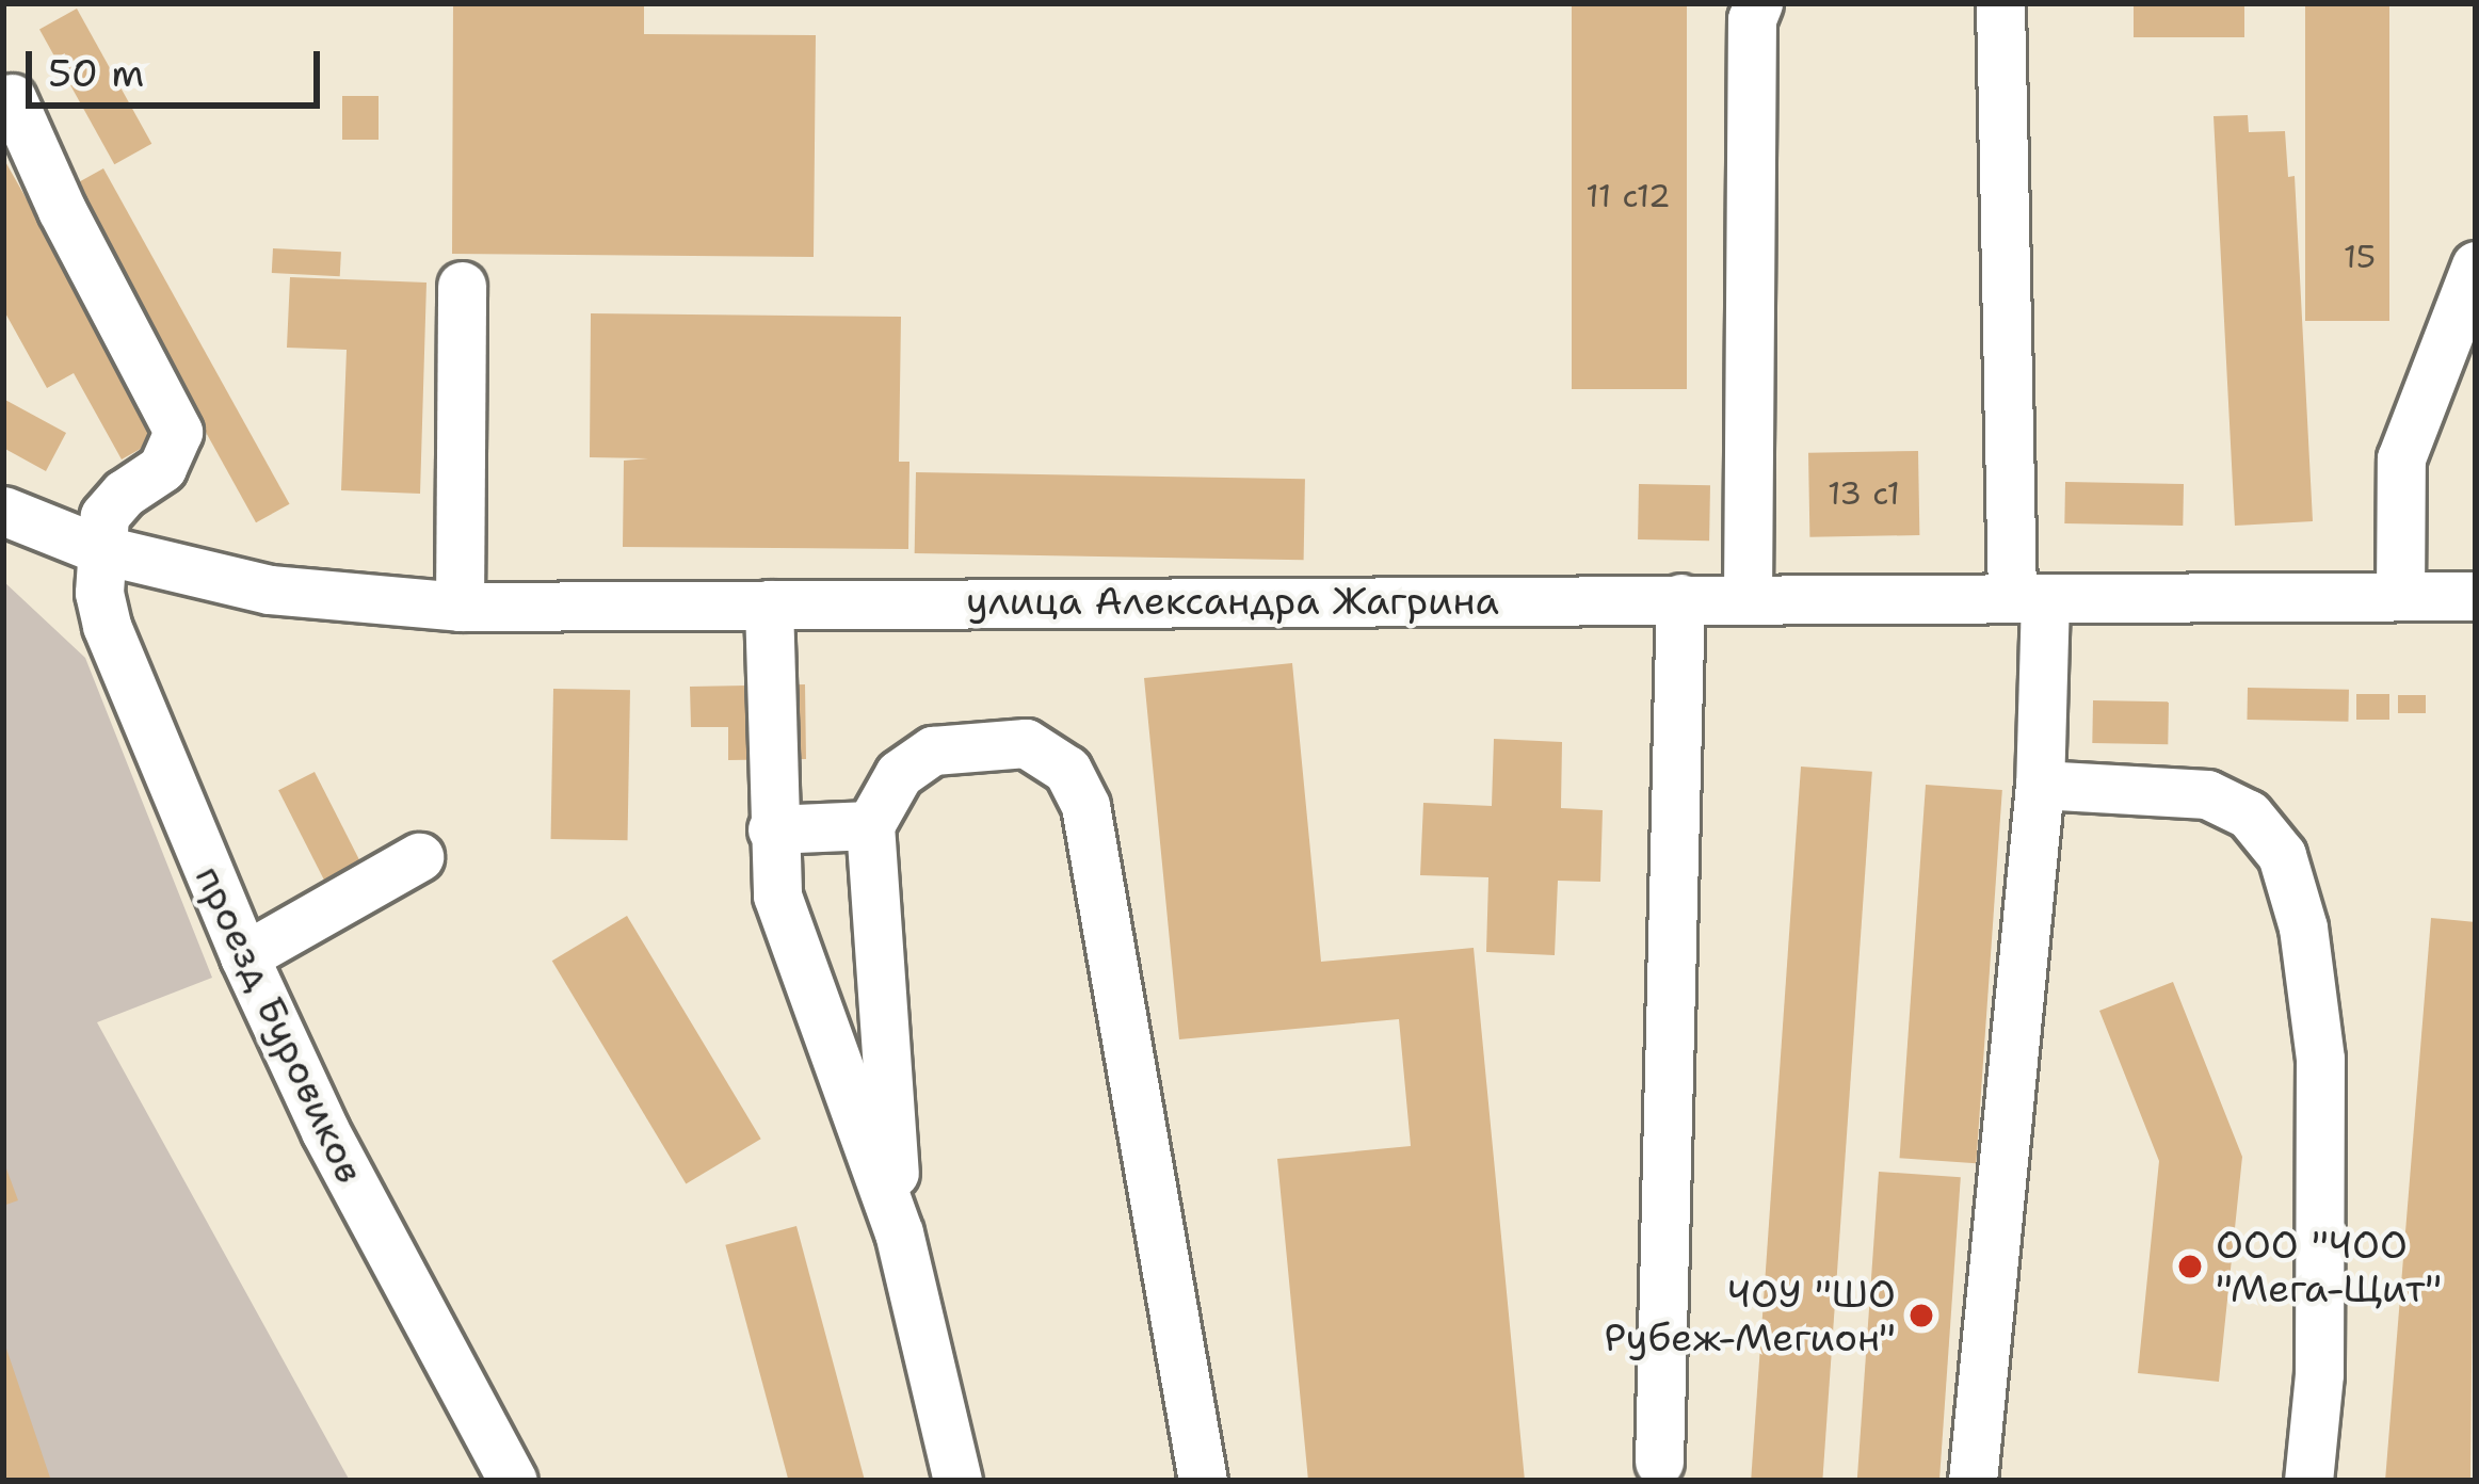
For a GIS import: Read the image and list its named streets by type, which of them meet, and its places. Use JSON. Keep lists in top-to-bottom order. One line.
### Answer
{"streets":{"street":["улица Александра Жагрина","проезд Буровиков"]},"crossings":[["улица Александра Жагрина","проезд Буровиков"]],"places":["ООО \"ЧОО \"Мега-Щит\"","ЧОУ \"ШО Рубеж-Мегион\""],"house_numbers":["11 с12","15","13 с1"],"scale_bar":"50 m"}
